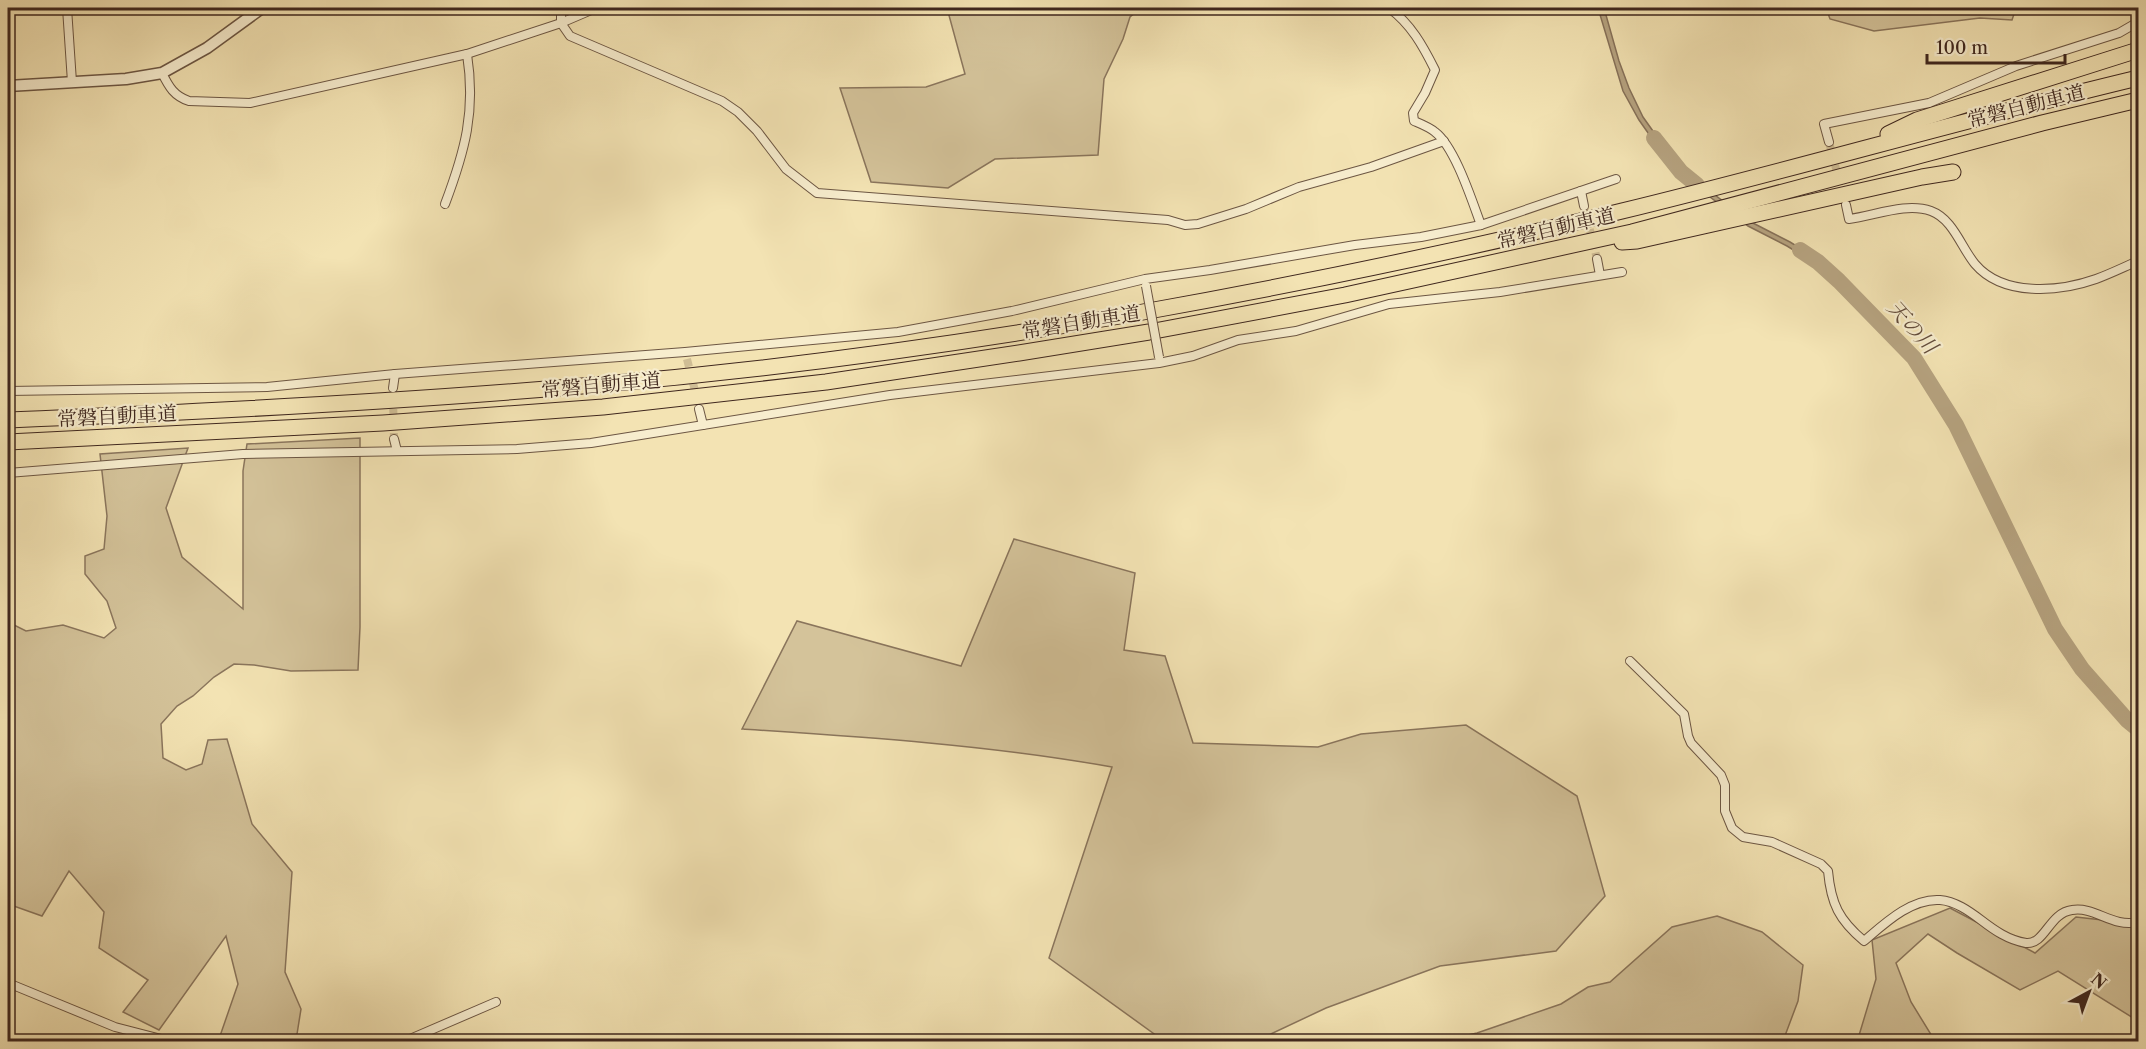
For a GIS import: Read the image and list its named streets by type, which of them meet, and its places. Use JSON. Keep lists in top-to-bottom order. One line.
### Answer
{"streets":{"highway":["常磐自動車道"]},"water":["天の川"],"scale_bar":"100 m","north":"top right"}
